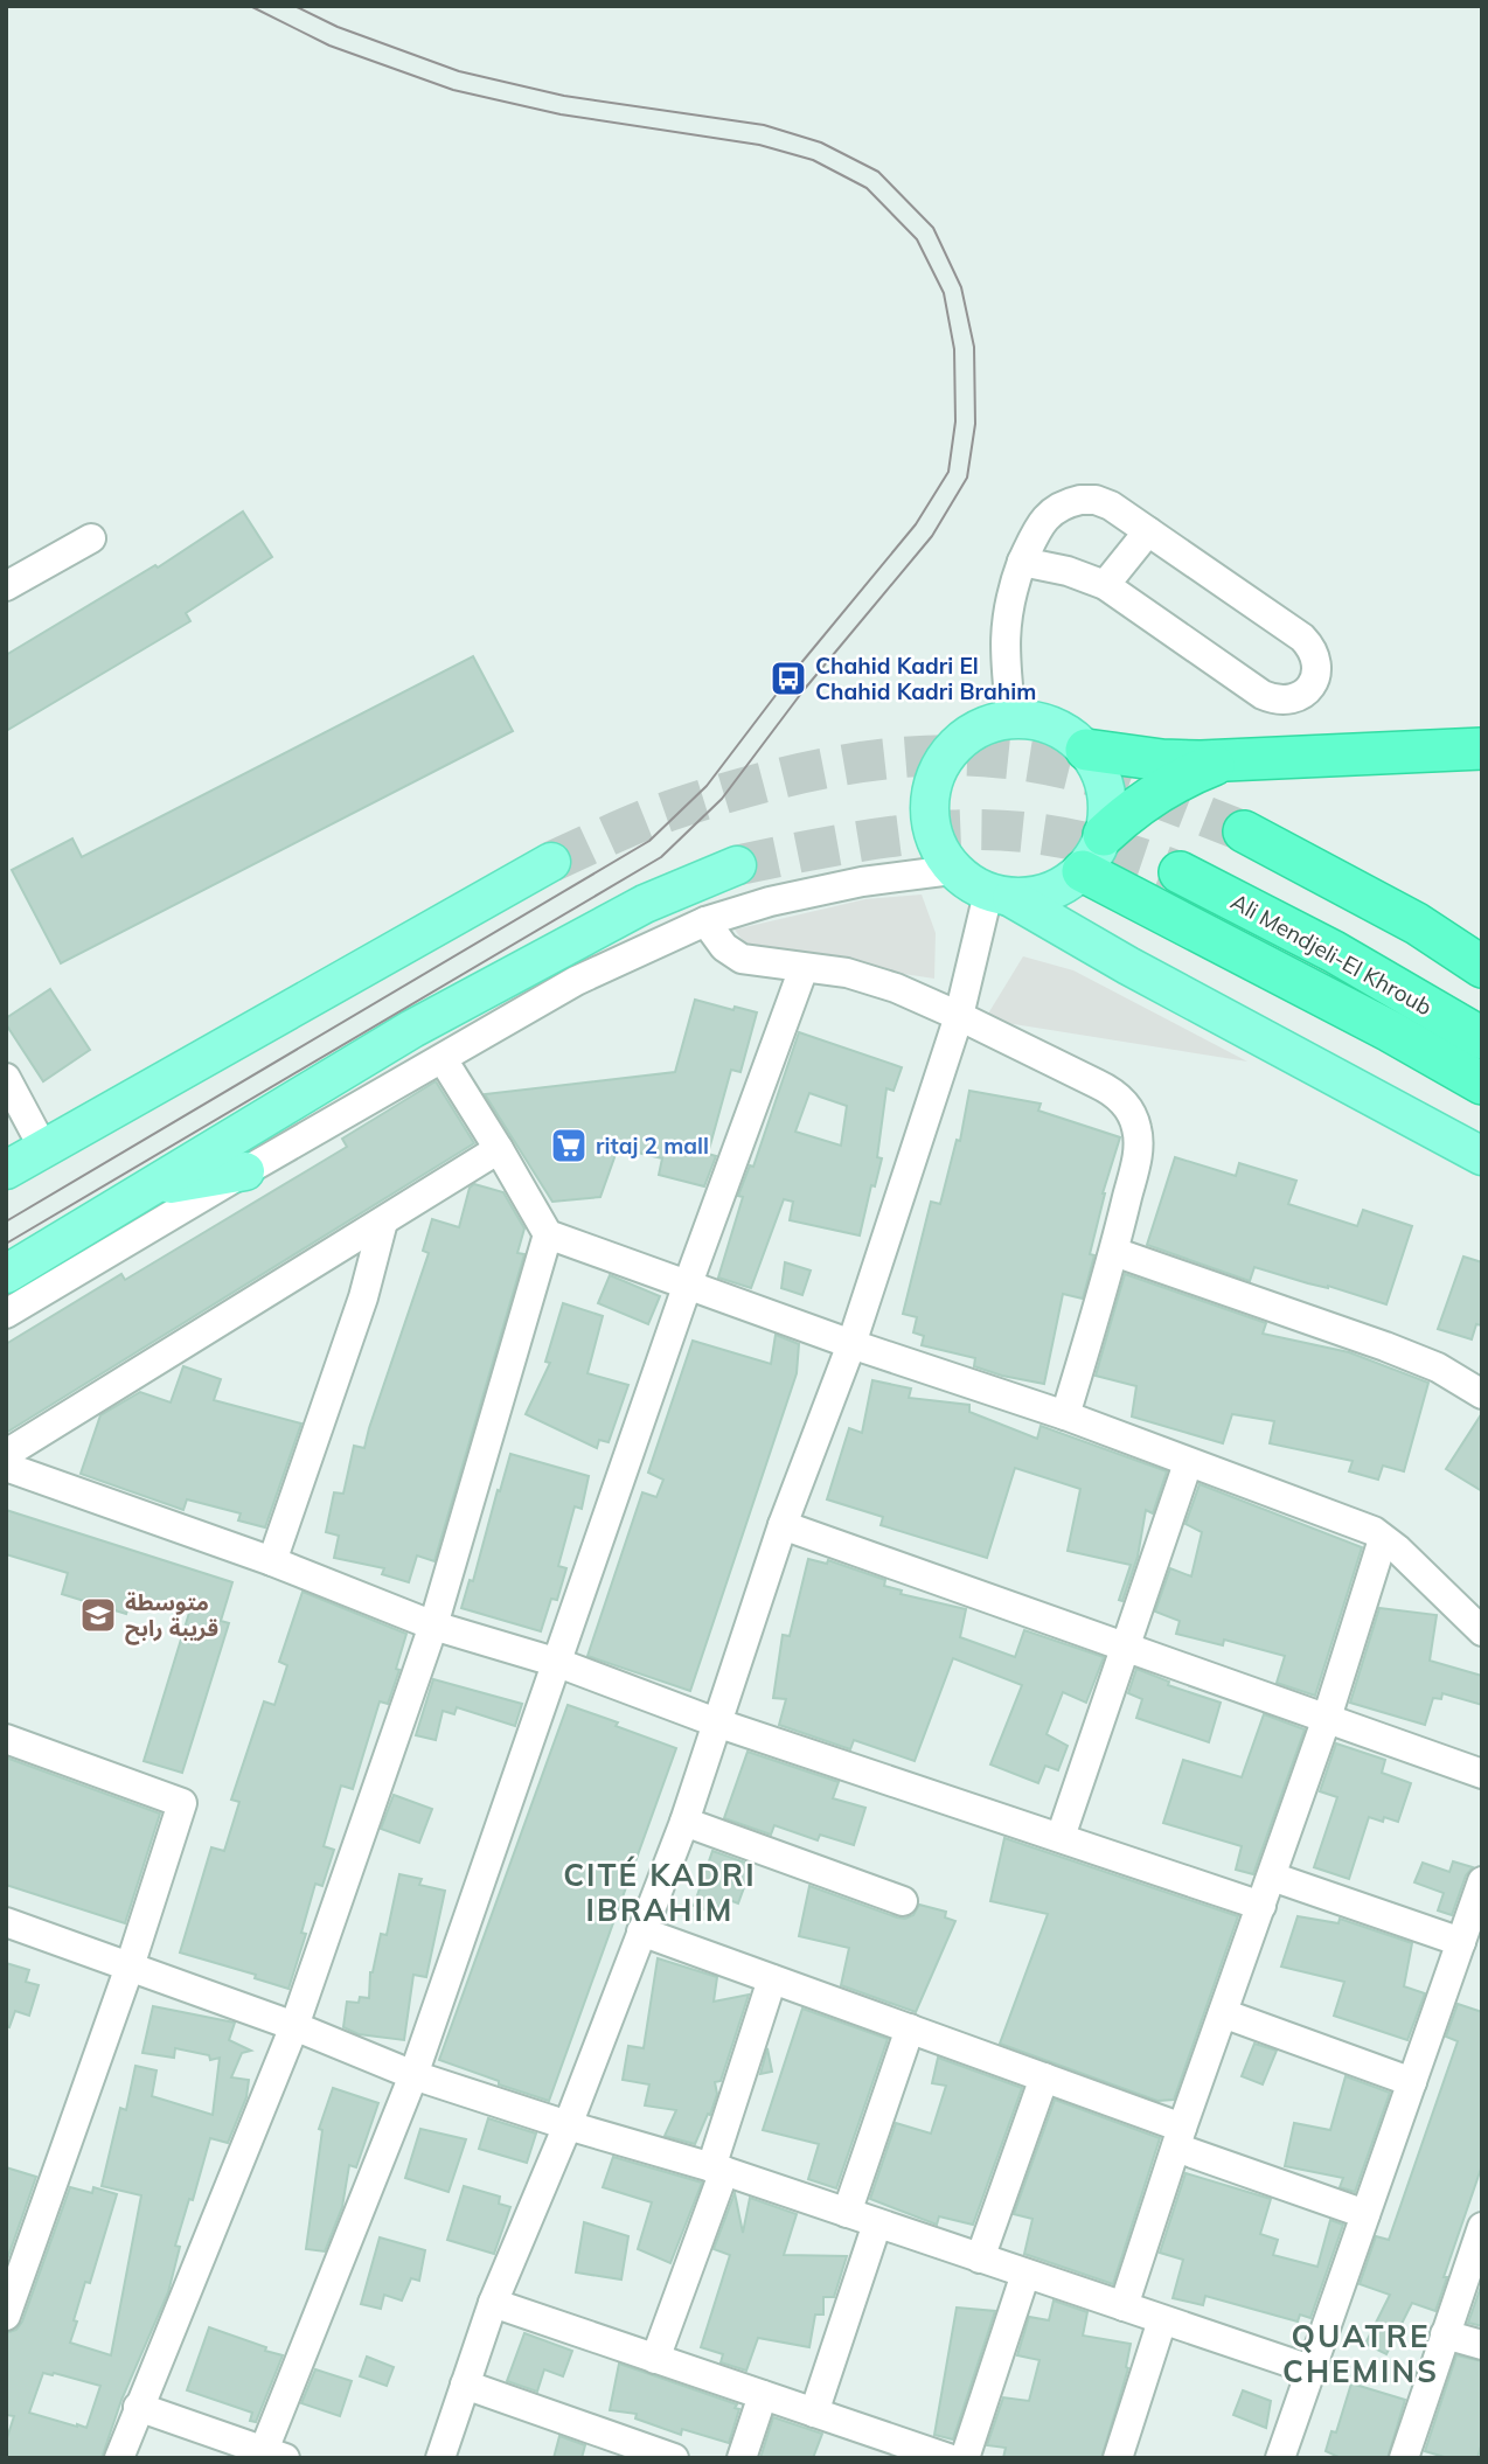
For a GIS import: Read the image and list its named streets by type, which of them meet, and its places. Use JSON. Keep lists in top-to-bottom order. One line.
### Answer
{"streets":{"highway":["Ali Mendjeli-El Khroub"]},"districts":["CITÉ KADRI IBRAHIM","QUATRE CHEMINS"],"places":{"bus stop":["Chahid Kadri El Chahid Kadri Brahim"],"supermarket":["ritaj 2 mall"],"school or university":["متوسطة قريبة رابح"]}}
